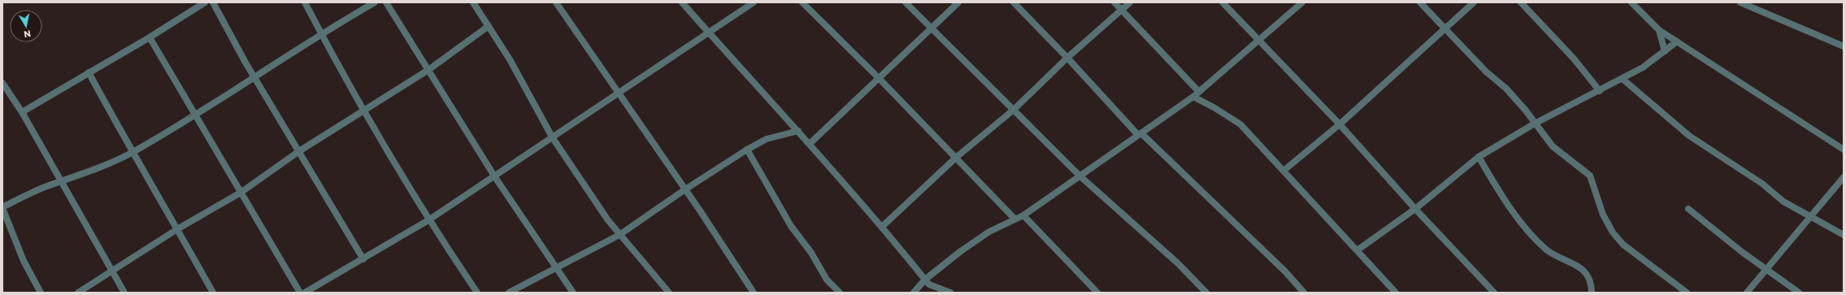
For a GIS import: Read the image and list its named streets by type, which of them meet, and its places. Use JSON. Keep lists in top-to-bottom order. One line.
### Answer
{"north":"bottom"}
